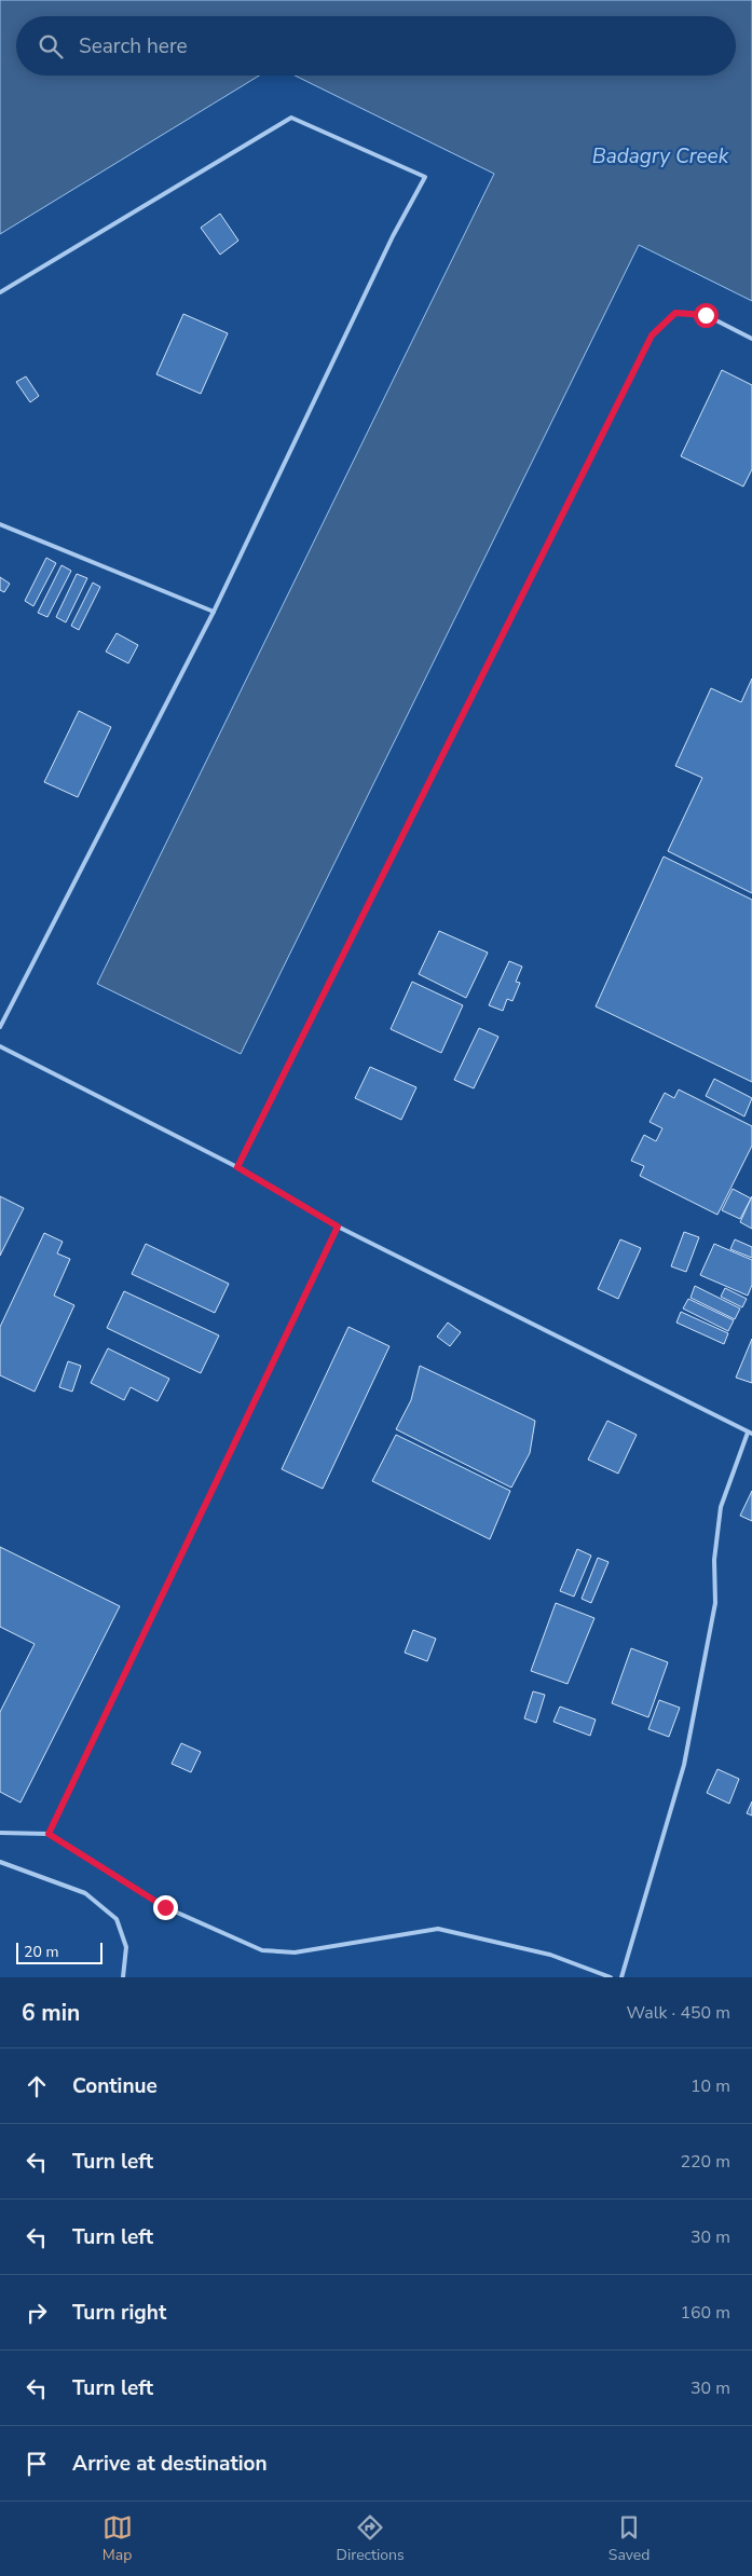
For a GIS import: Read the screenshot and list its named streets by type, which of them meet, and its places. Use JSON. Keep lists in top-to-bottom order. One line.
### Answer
{"water":["Badagry Creek"],"scale_bar":"20 m","page":{"search":"Search here","scale":"20 m","heading":["6 min","Walk · 450 m"],"list":[["Continue","10 m"],["Turn left","220 m"],["Turn left","30 m"],["Turn right","160 m"],["Turn left","30 m"],"Arrive at destination"],"nav":["Map","Directions","Saved"]}}
